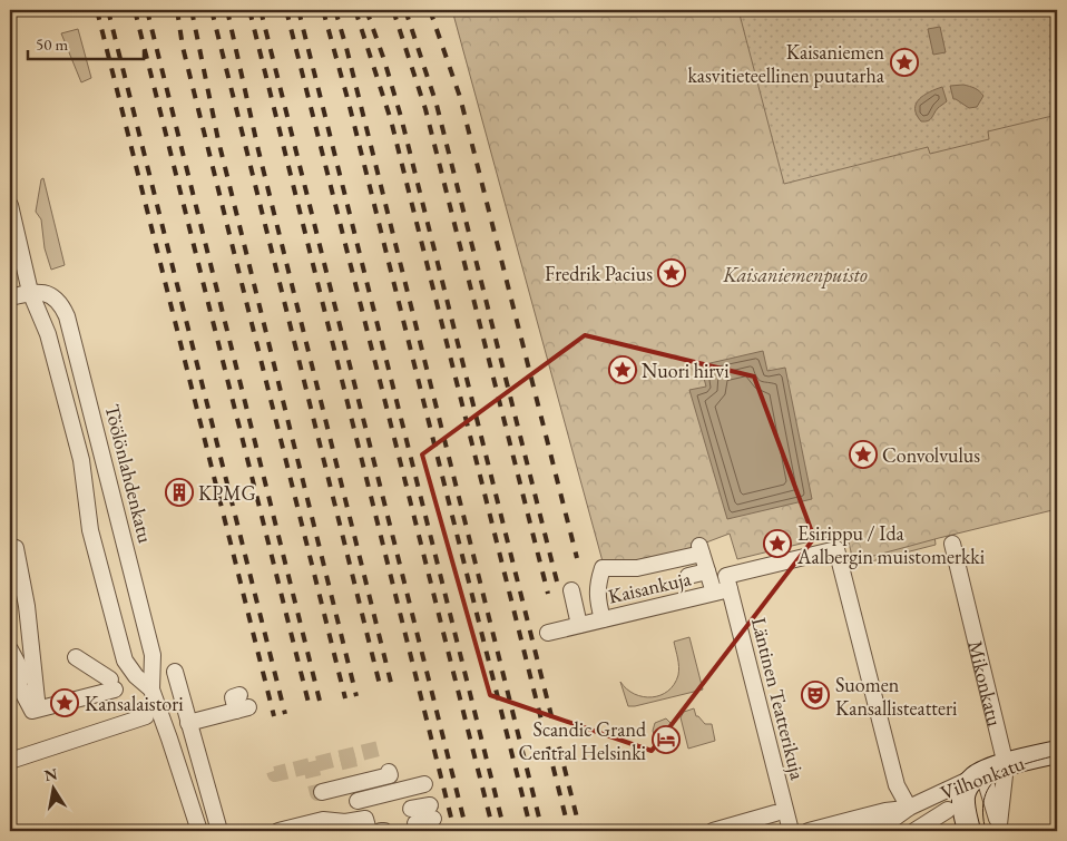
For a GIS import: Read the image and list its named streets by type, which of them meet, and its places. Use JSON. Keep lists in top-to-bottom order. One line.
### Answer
{"streets":{"main road":["Vilhonkatu"],"street":["Töölönlahdenkatu","Kaisankuja","Mikonkatu","Läntinen Teatterikuja"]},"crossings":[["Kaisankuja","Läntinen Teatterikuja"],["Kaisankuja","Vilhonkatu"],["Mikonkatu","Vilhonkatu"]],"parks":["Kaisaniemenpuisto"],"places":{"place":["Kaisaniemen kasvitieteellinen puutarha","Fredrik Pacius","Nuori hirvi","Convolvulus","Esirippu / Ida Aalbergin muistomerkki","Kansalaistori"],"building":["KPMG"],"theatre":["Suomen Kansallisteatteri"],"hotel":["Scandic Grand Central Helsinki"]},"scale_bar":"50 m","north":"top"}
